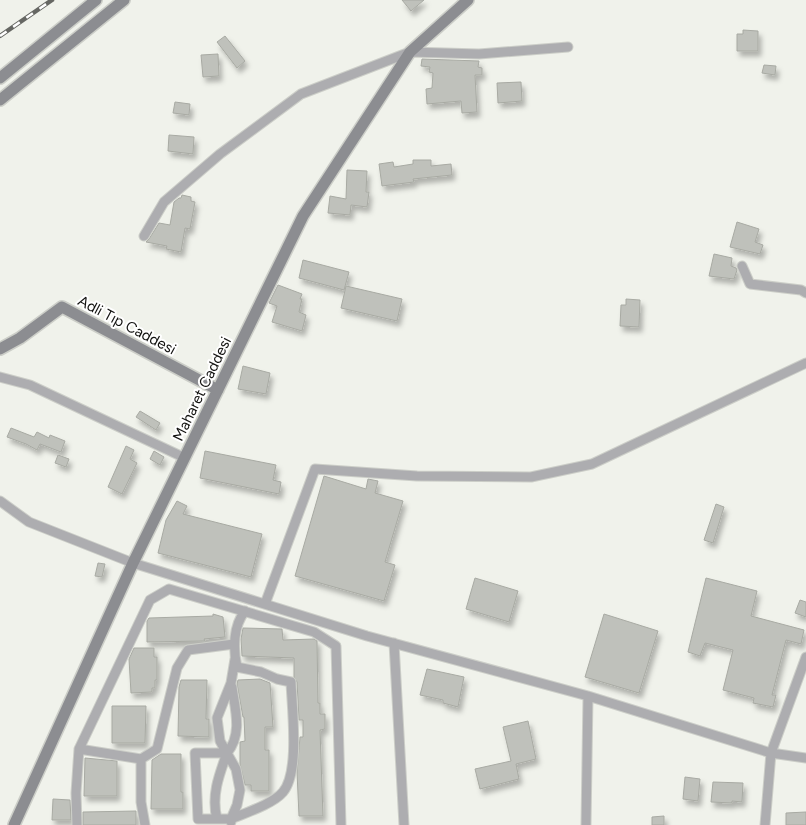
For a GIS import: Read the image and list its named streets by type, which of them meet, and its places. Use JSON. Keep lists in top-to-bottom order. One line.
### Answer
{"streets":{"street":["Adli Tıp Caddesi","Maharet Caddesi"]},"crossings":[["Adli Tıp Caddesi","Maharet Caddesi"]]}
